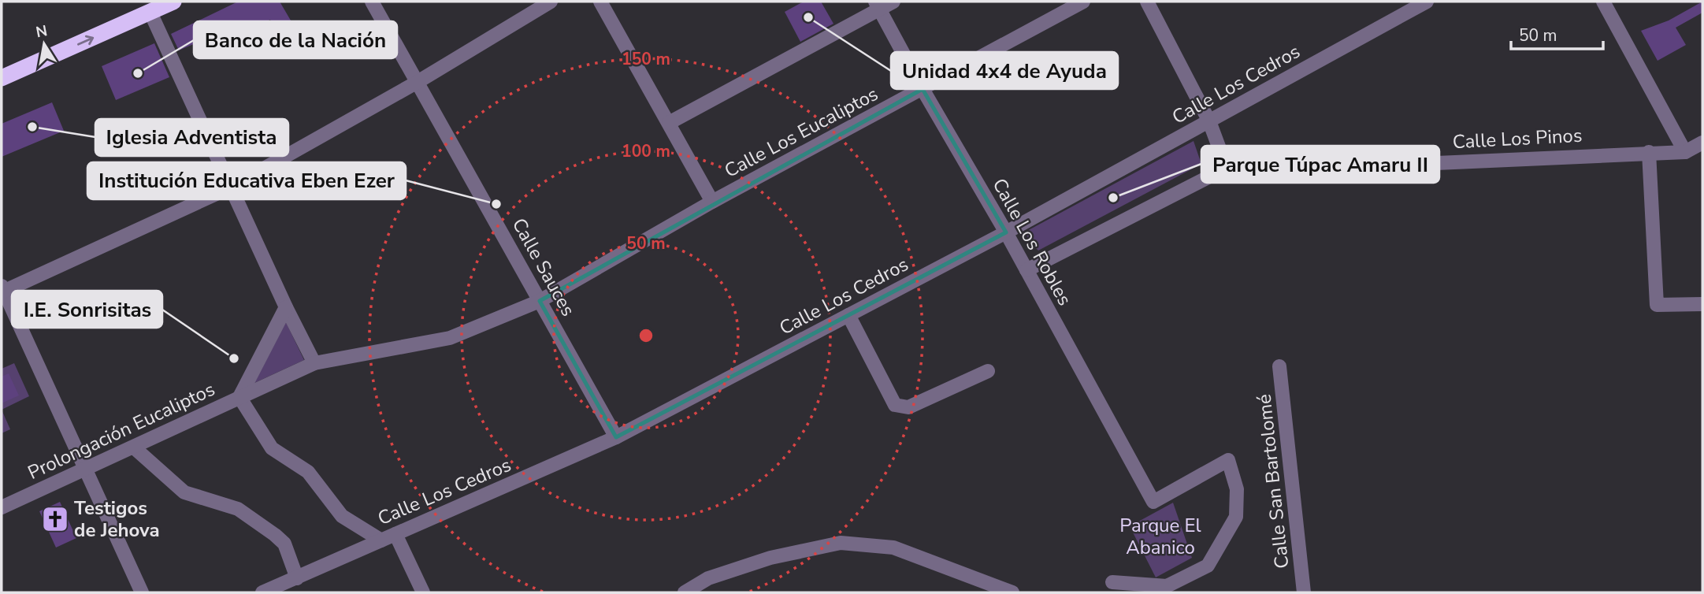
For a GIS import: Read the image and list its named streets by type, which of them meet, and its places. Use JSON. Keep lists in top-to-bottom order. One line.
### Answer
{"streets":{"street":["Calle Los Cedros","Calle Los Eucaliptos","Calle Los Pinos","Calle Los Robles","Calle Sauces","Prolongación Eucaliptos","Calle San Bartolomé"]},"crossings":[["Calle Los Cedros","Calle Los Robles"],["Calle Los Cedros","Calle Sauces"],["Calle Los Eucaliptos","Calle Los Robles"],["Calle Los Eucaliptos","Calle Sauces"],["Calle Los Eucaliptos","Prolongación Eucaliptos"],["Calle Sauces","Prolongación Eucaliptos"]],"parks":["Parque El Abanico"],"places":{"other":["Unidad 4x4 de Ayuda","Banco de la Nación","Iglesia Adventista","Parque Túpac Amaru II","Institución Educativa Eben Ezer","I.E. Sonrisitas"],"church":["Testigos de Jehova"]},"scale_bar":"50 m","north":"top","rings":["150 m","100 m","50 m"]}
